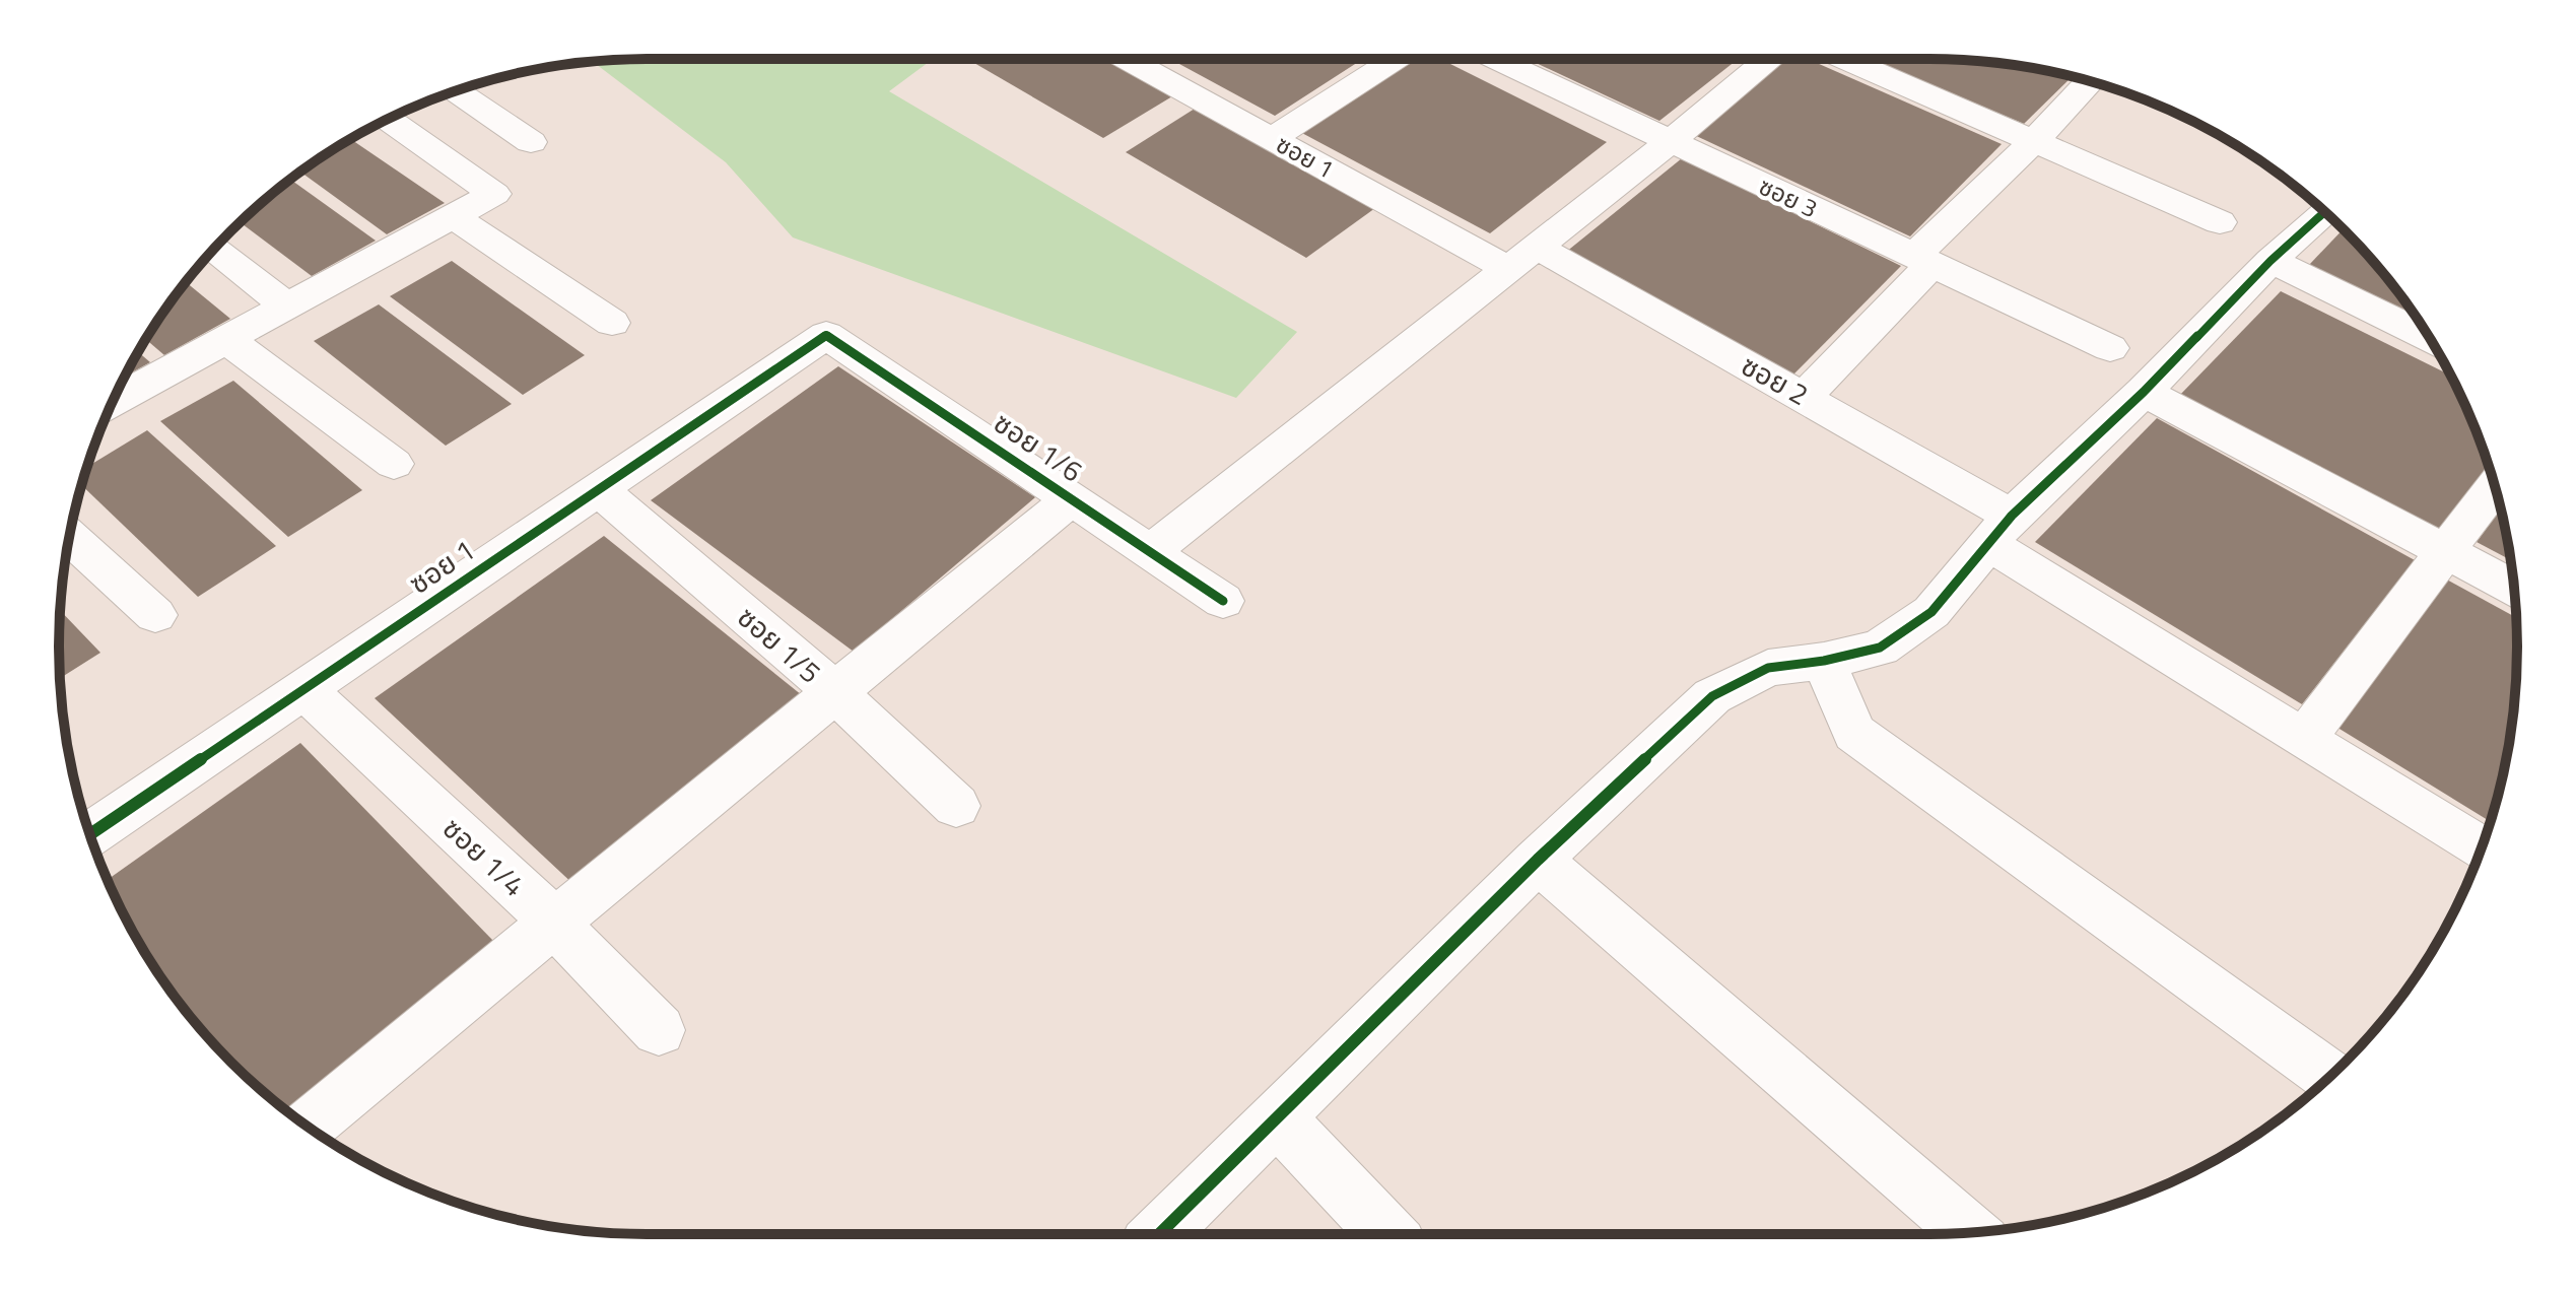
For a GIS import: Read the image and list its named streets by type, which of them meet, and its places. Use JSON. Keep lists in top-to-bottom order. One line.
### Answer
{"streets":{"street":["ซอย 1","ซอย 3","ซอย 2","ซอย 1/6","ซอย 1/5","ซอย 1/4"]},"crossings":[["ซอย 1","ซอย 2"],["ซอย 1","ซอย 1/6"],["ซอย 1","ซอย 1/5"],["ซอย 1","ซอย 1/4"]]}
